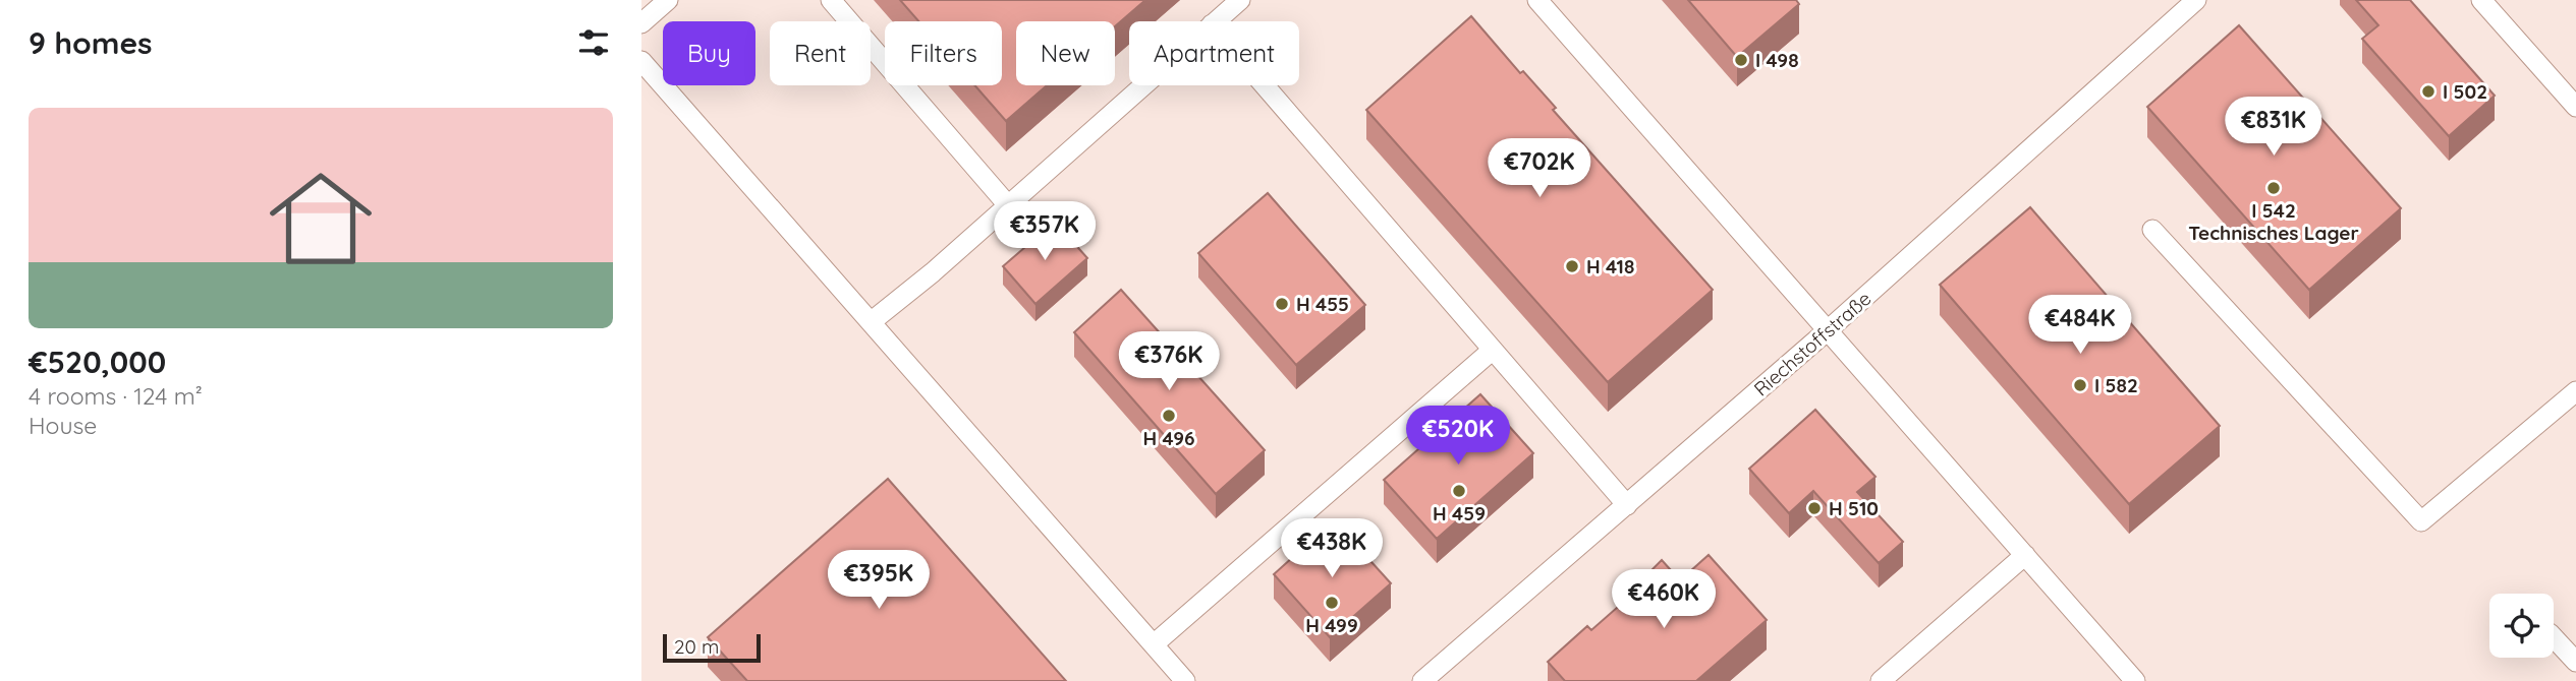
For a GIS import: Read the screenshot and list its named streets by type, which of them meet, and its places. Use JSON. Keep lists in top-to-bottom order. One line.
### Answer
{"streets":{"lane":["Riechstoffstraße"]},"places":["I 498","I 502","I 542 Technisches Lager","H 418","H 455","I 582","H 496","H 459","H 510","H 499"],"scale_bar":"20 m","page":{"heading":"9 homes","chip":["Buy","Rent","Filters","New","Apartment"],"list":[{"name":"€520,000","note":"4 rooms · 124 m² · House"}],"price":["€831K","€702K","€357K","€484K","€376K","€520K","€438K","€395K","€460K"],"scale":"20 m"}}
